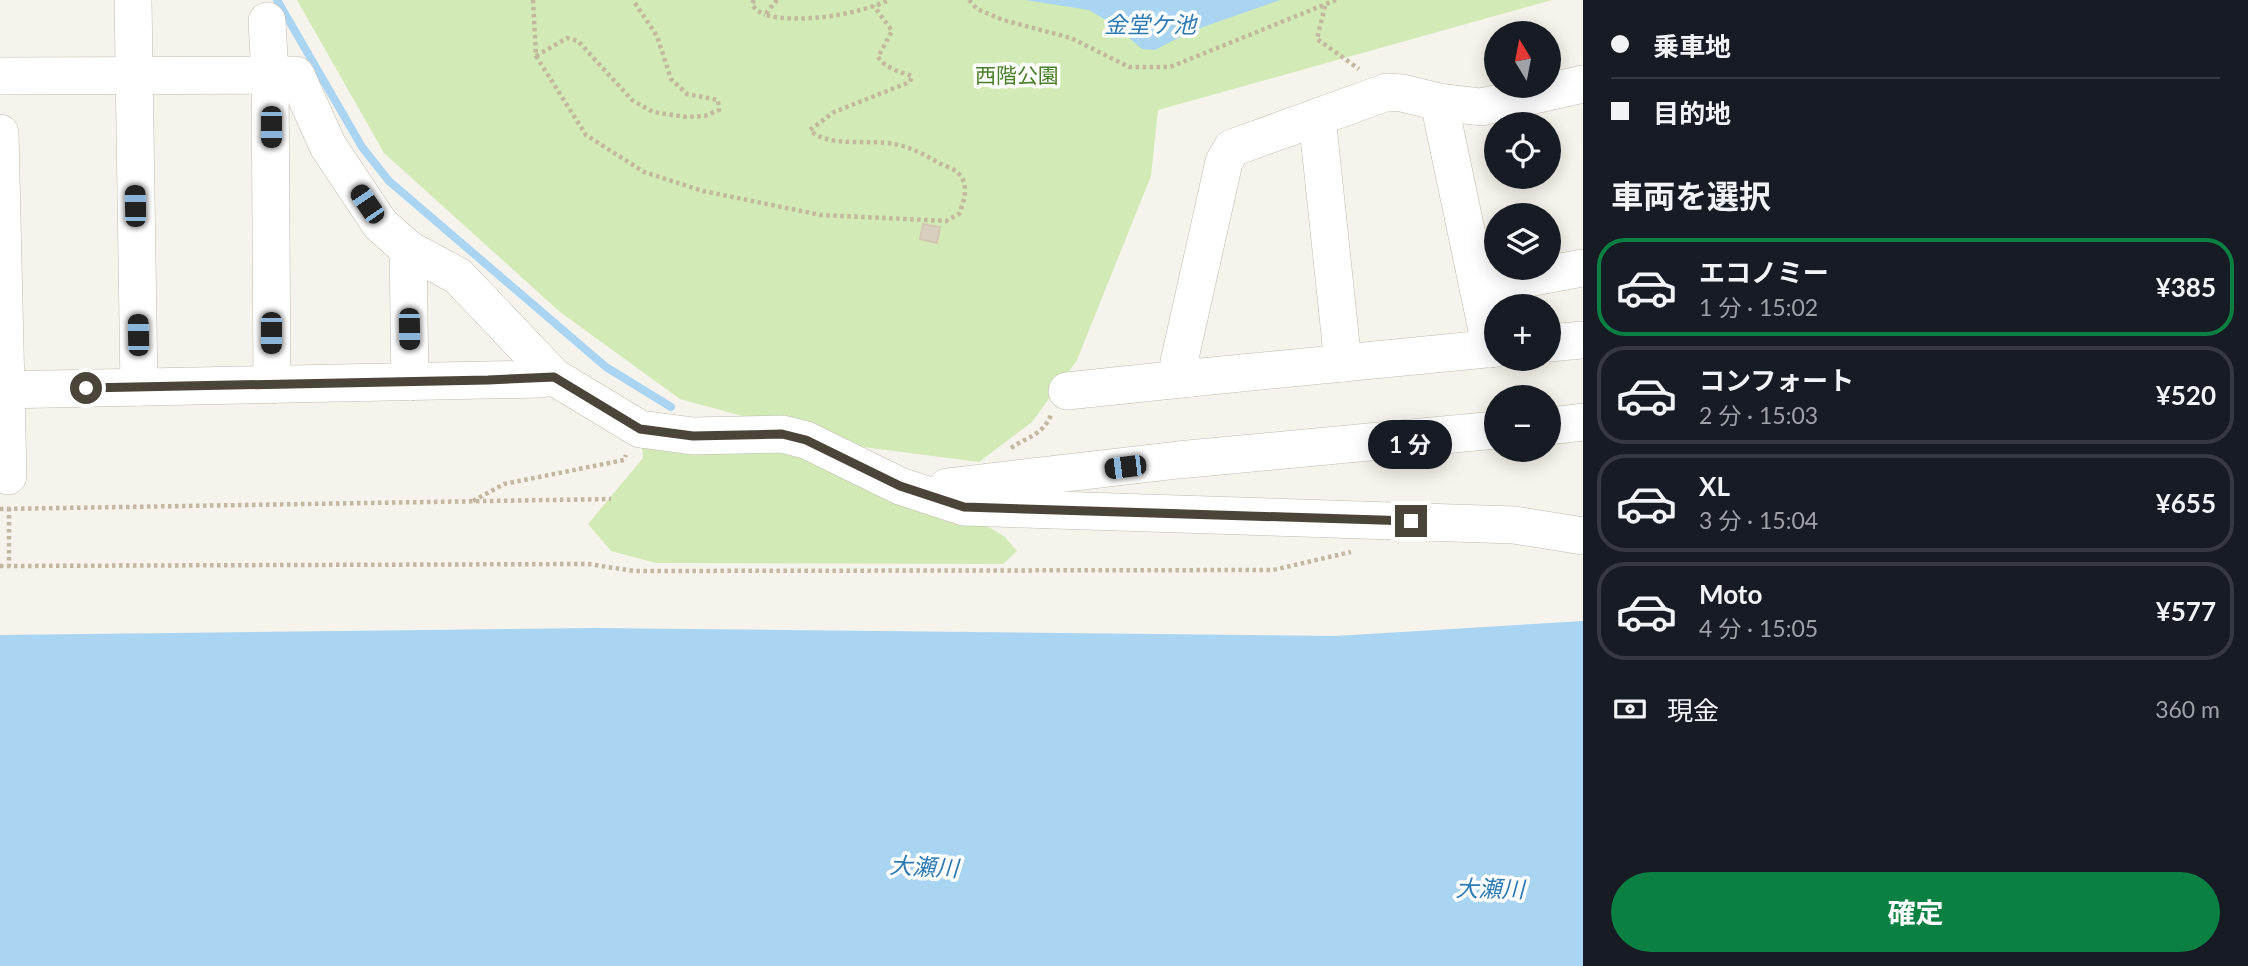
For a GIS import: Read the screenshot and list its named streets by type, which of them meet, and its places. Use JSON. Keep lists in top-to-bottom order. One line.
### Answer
{"water":["金堂ケ池","大瀬川"],"parks":["西階公園"],"north":"top","page":{"banner":["乗車地","目的地"],"map_buttons":["+","−"],"heading":"車両を選択","list":[{"name":"エコノミー","note":"1 分 · 15:02","value":"¥385"},{"name":"コンフォート","note":"2 分 · 15:03","value":"¥520"},{"name":"XL","note":"3 分 · 15:04","value":"¥655"},{"name":"Moto","note":"4 分 · 15:05","value":"¥577"}],"bubble":"1 分","pay":["現金","360 m"],"buttons":"確定"}}
